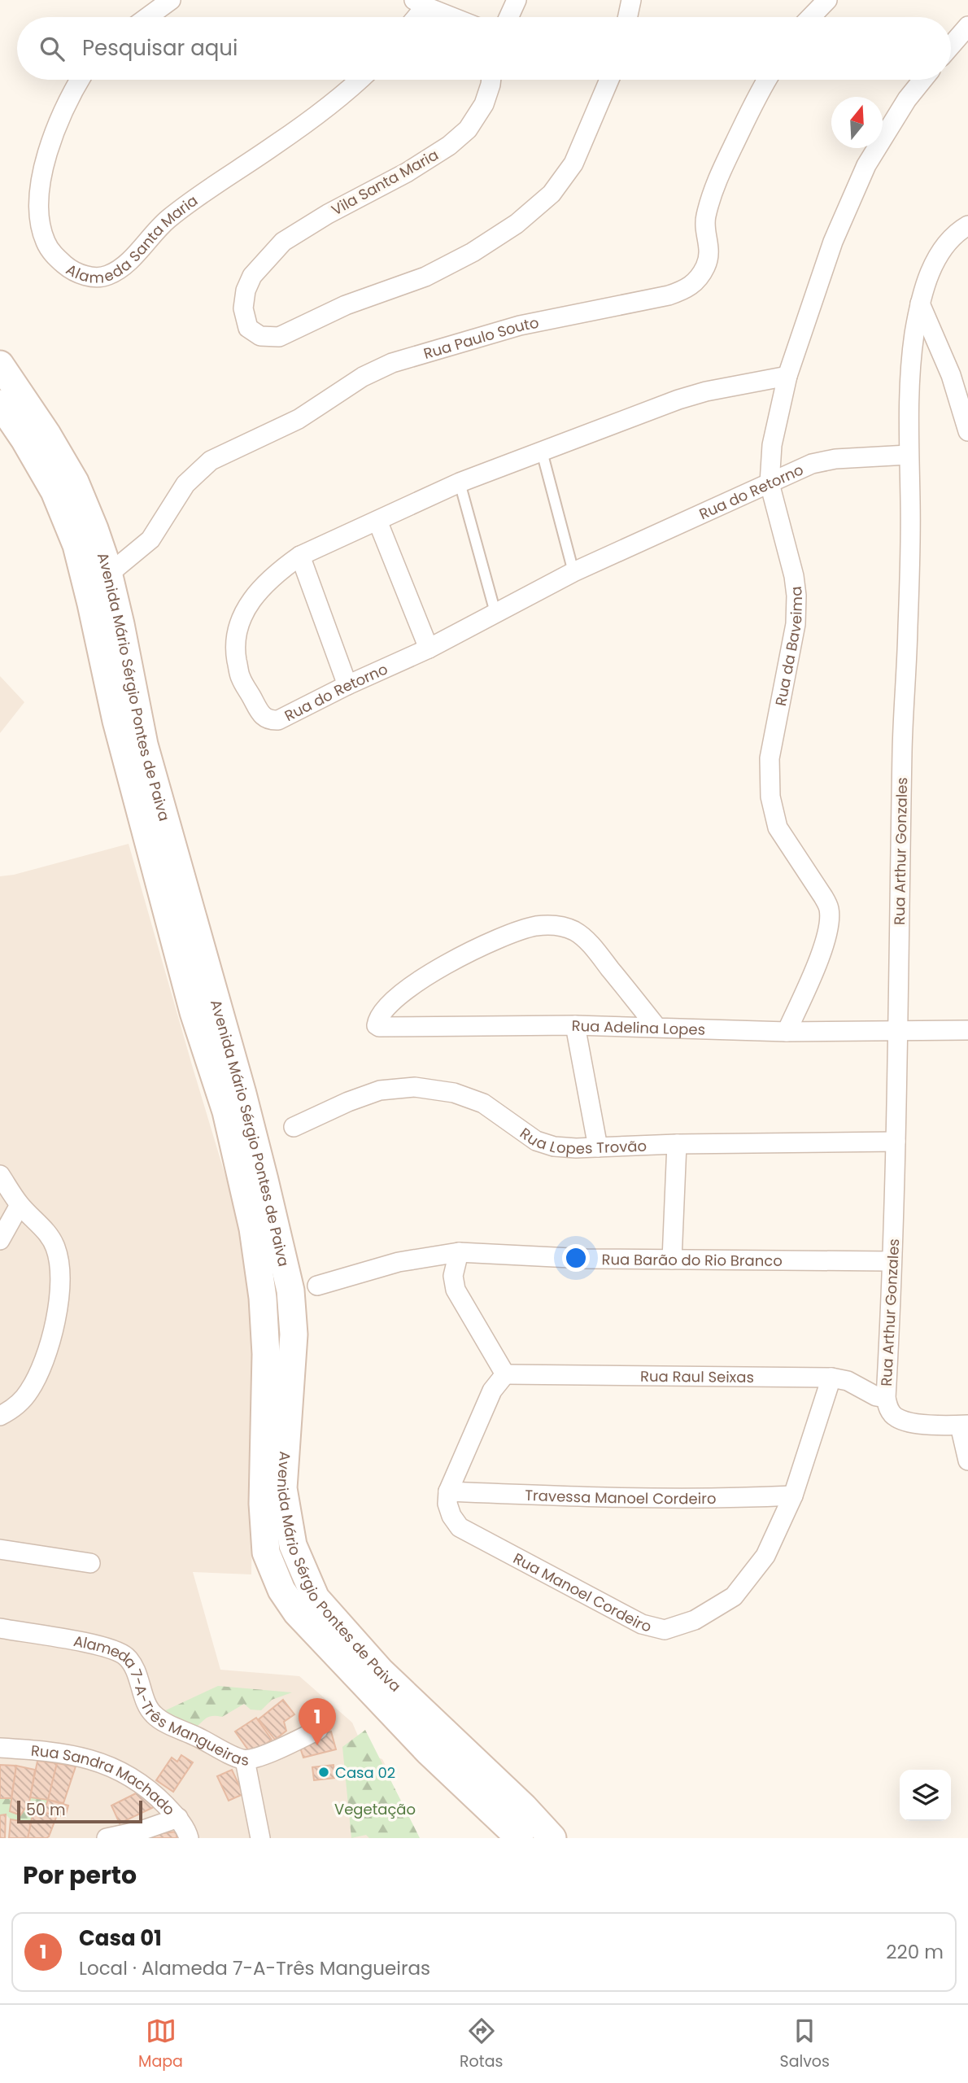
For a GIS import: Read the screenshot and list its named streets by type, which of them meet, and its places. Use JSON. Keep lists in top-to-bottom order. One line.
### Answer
{"streets":{"main road":["Avenida Mário Sérgio Pontes de Paiva"],"street":["Vila Santa Maria","Alameda Santa Maria","Rua Paulo Souto","Rua do Retorno","Rua da Baveima","Rua Arthur Gonzales","Rua Adelina Lopes","Rua Lopes Trovão","Rua Barão do Rio Branco","Rua Raul Seixas","Travessa Manoel Cordeiro","Rua Manoel Cordeiro","Alameda 7-A-Três Mangueiras","Rua Sandra Machado"]},"crossings":[["Rua Paulo Souto","Avenida Mário Sérgio Pontes de Paiva"],["Rua do Retorno","Rua da Baveima"],["Rua do Retorno","Rua Arthur Gonzales"],["Rua da Baveima","Rua Adelina Lopes"],["Rua Arthur Gonzales","Rua Adelina Lopes"],["Rua Arthur Gonzales","Rua Lopes Trovão"],["Rua Arthur Gonzales","Rua Barão do Rio Branco"],["Rua Arthur Gonzales","Rua Raul Seixas"],["Rua Raul Seixas","Rua Manoel Cordeiro"],["Travessa Manoel Cordeiro","Rua Manoel Cordeiro"]],"parks":["Vegetação"],"places":["Casa 02"],"scale_bar":"50 m","north":"top","page":{"search":"Pesquisar aqui","pins":"1","scale":"50 m","heading":"Por perto","list":[{"mark":"1","name":"Casa 01","note":"Local · Alameda 7-A-Três Mangueiras","value":"220 m"}],"nav":["Mapa","Rotas","Salvos"]}}
